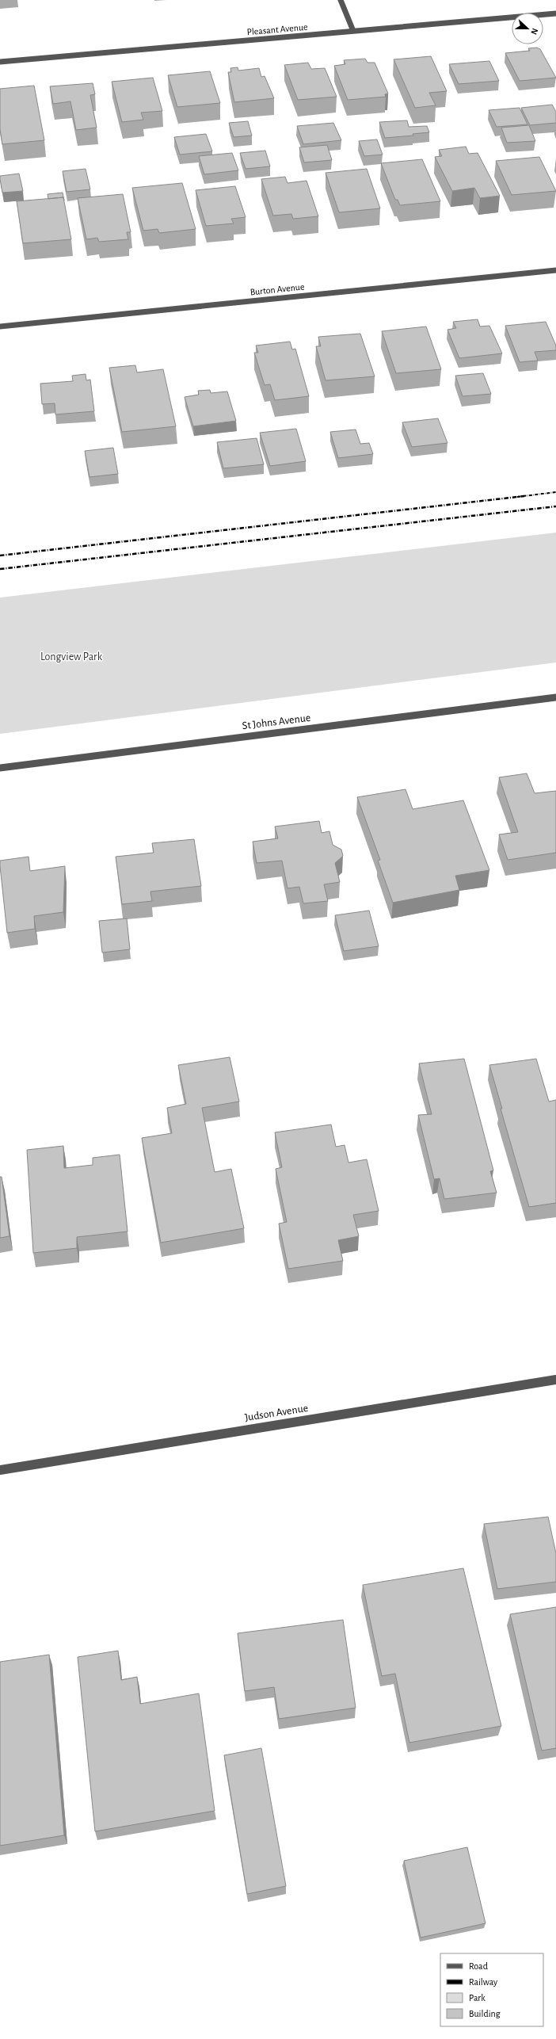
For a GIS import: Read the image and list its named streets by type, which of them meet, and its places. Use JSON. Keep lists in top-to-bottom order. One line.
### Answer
{"streets":{"street":["Pleasant Avenue","Burton Avenue","St Johns Avenue","Judson Avenue"]},"parks":["Longview Park"],"legend":["Road","Railway","Park","Building"],"north":"right"}
